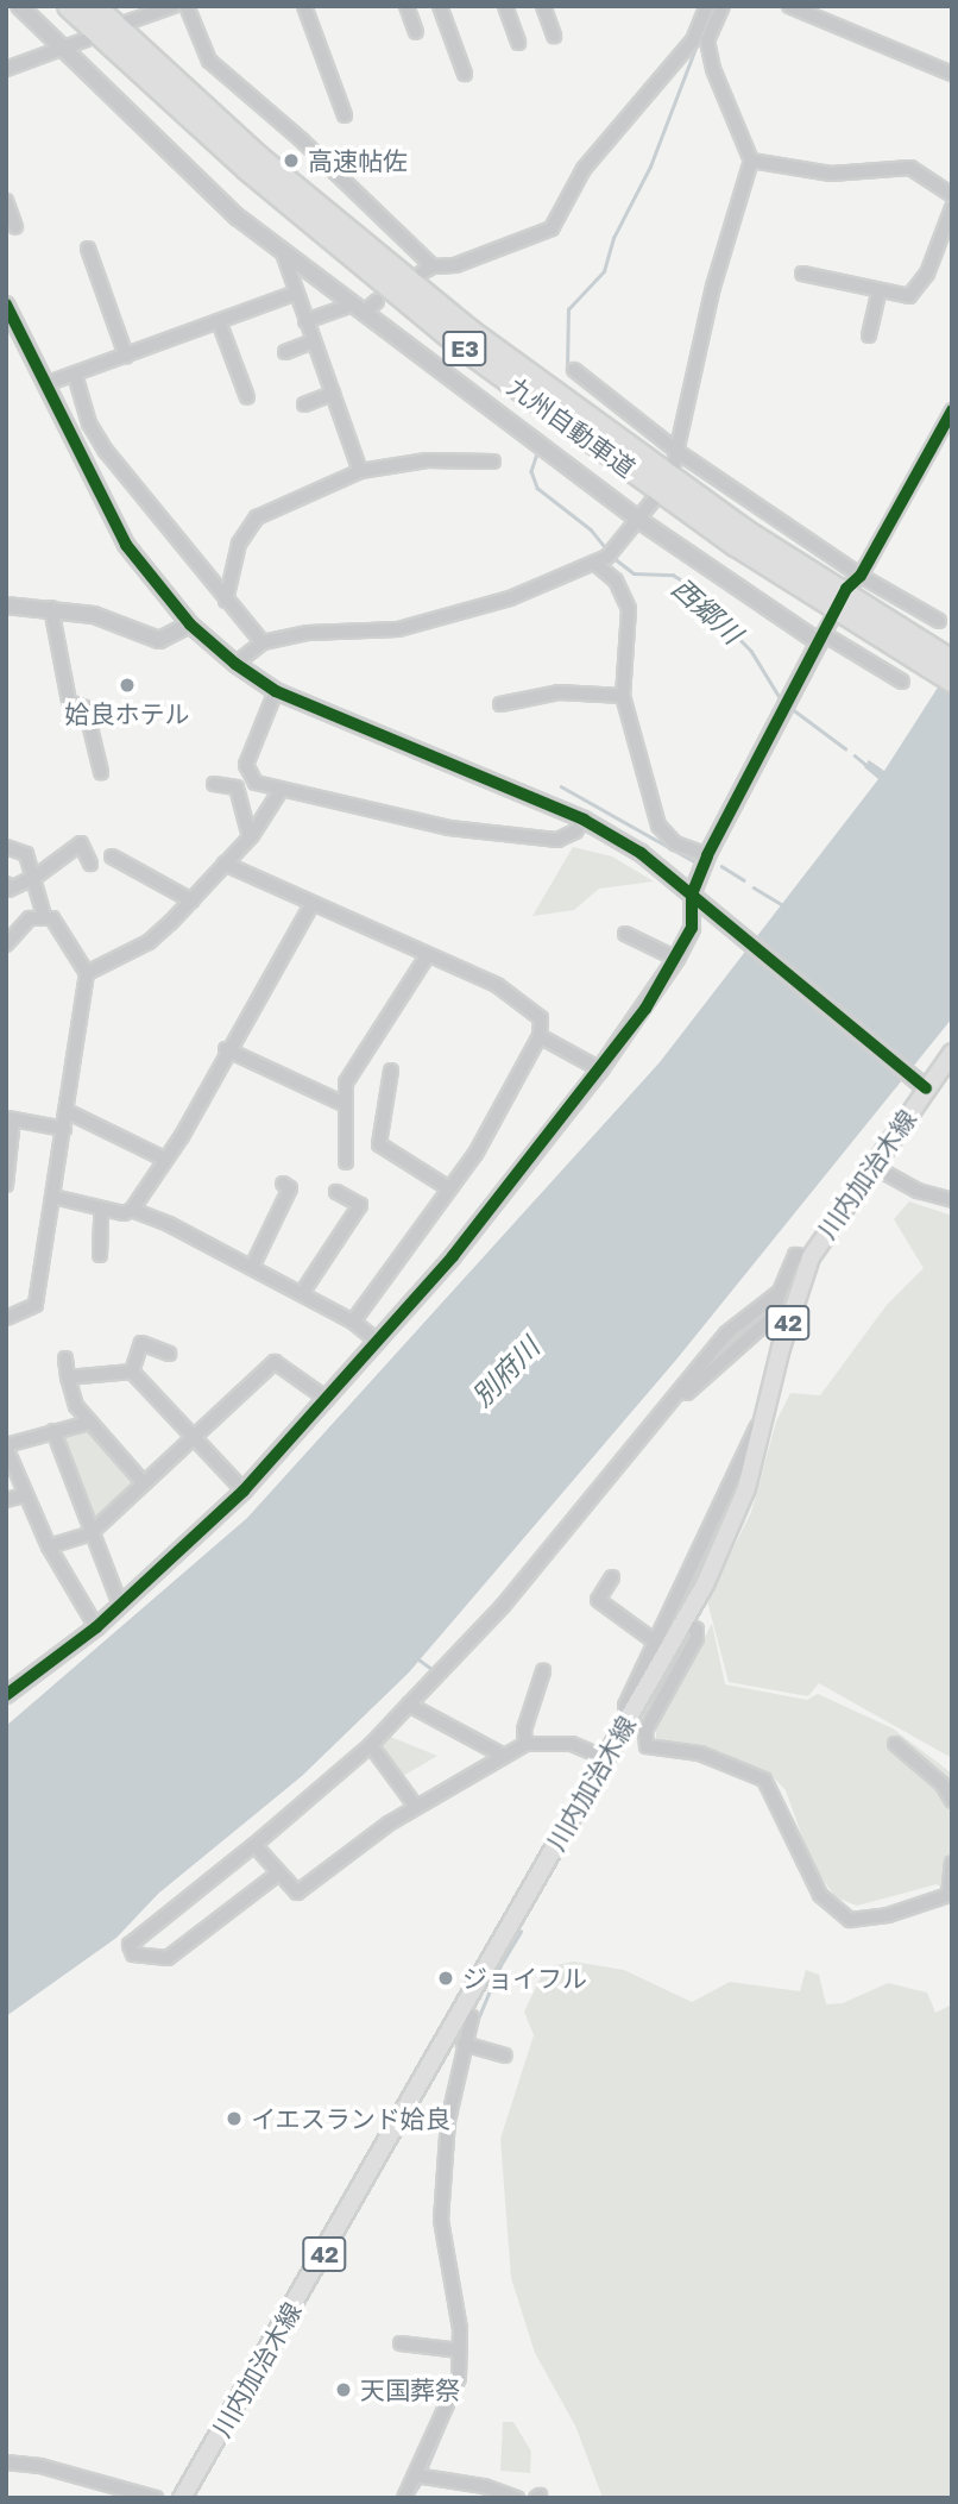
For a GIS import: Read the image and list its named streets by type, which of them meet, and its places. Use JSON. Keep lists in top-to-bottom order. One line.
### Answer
{"streets":{"highway":["E3","九州自動車道"],"main road":["川内加治木線","42"]},"water":["西郷川","別府川"],"places":["高速帖佐","姶良ホテル","ジョイフル","イエスランド姶良","天国葬祭"]}
